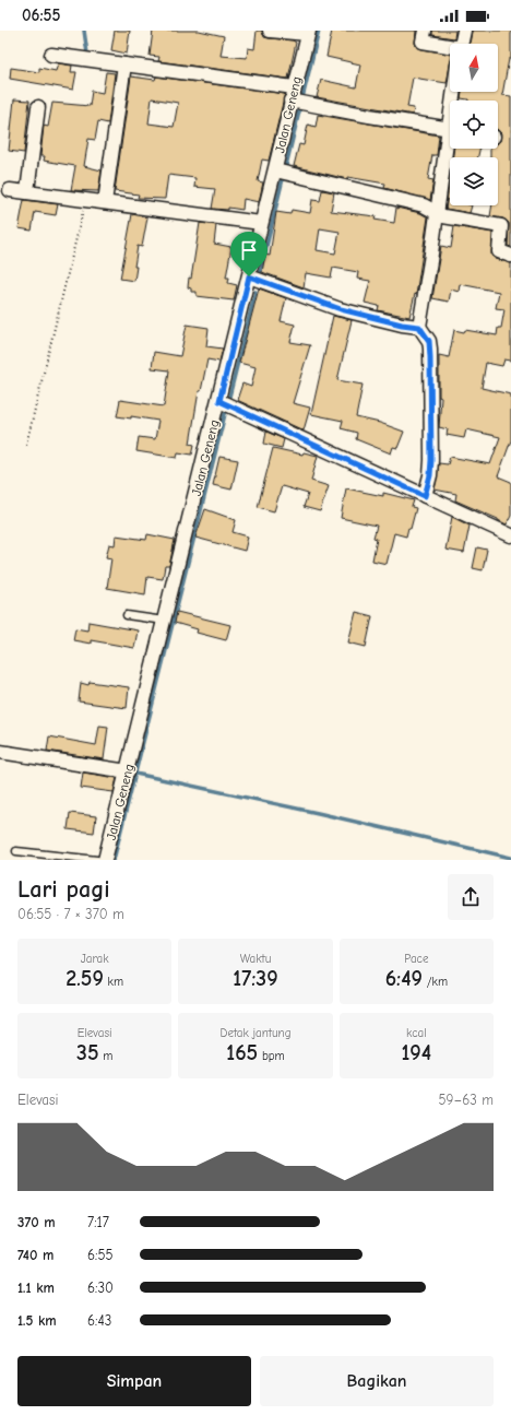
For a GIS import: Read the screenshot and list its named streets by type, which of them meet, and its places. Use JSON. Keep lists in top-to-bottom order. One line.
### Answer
{"streets":{"street":["Jalan Geneng"]},"north":"top","page":{"status":"06:55","heading":["Lari pagi","06:55 · 7 × 370 m"],"stats":[["Jarak","2.59 km"],["Waktu","17:39"],["Pace","6:49 /km"],["Elevasi","35 m"],["Detak jantung","165 bpm"],["kcal","194"]],"chart":["Elevasi","59–63 m"],"list":[{"name":"370 m","note":"7:17"},{"name":"740 m","note":"6:55"},{"name":"1.1 km","note":"6:30"},{"name":"1.5 km","note":"6:43"}],"buttons":["Simpan","Bagikan"]}}
